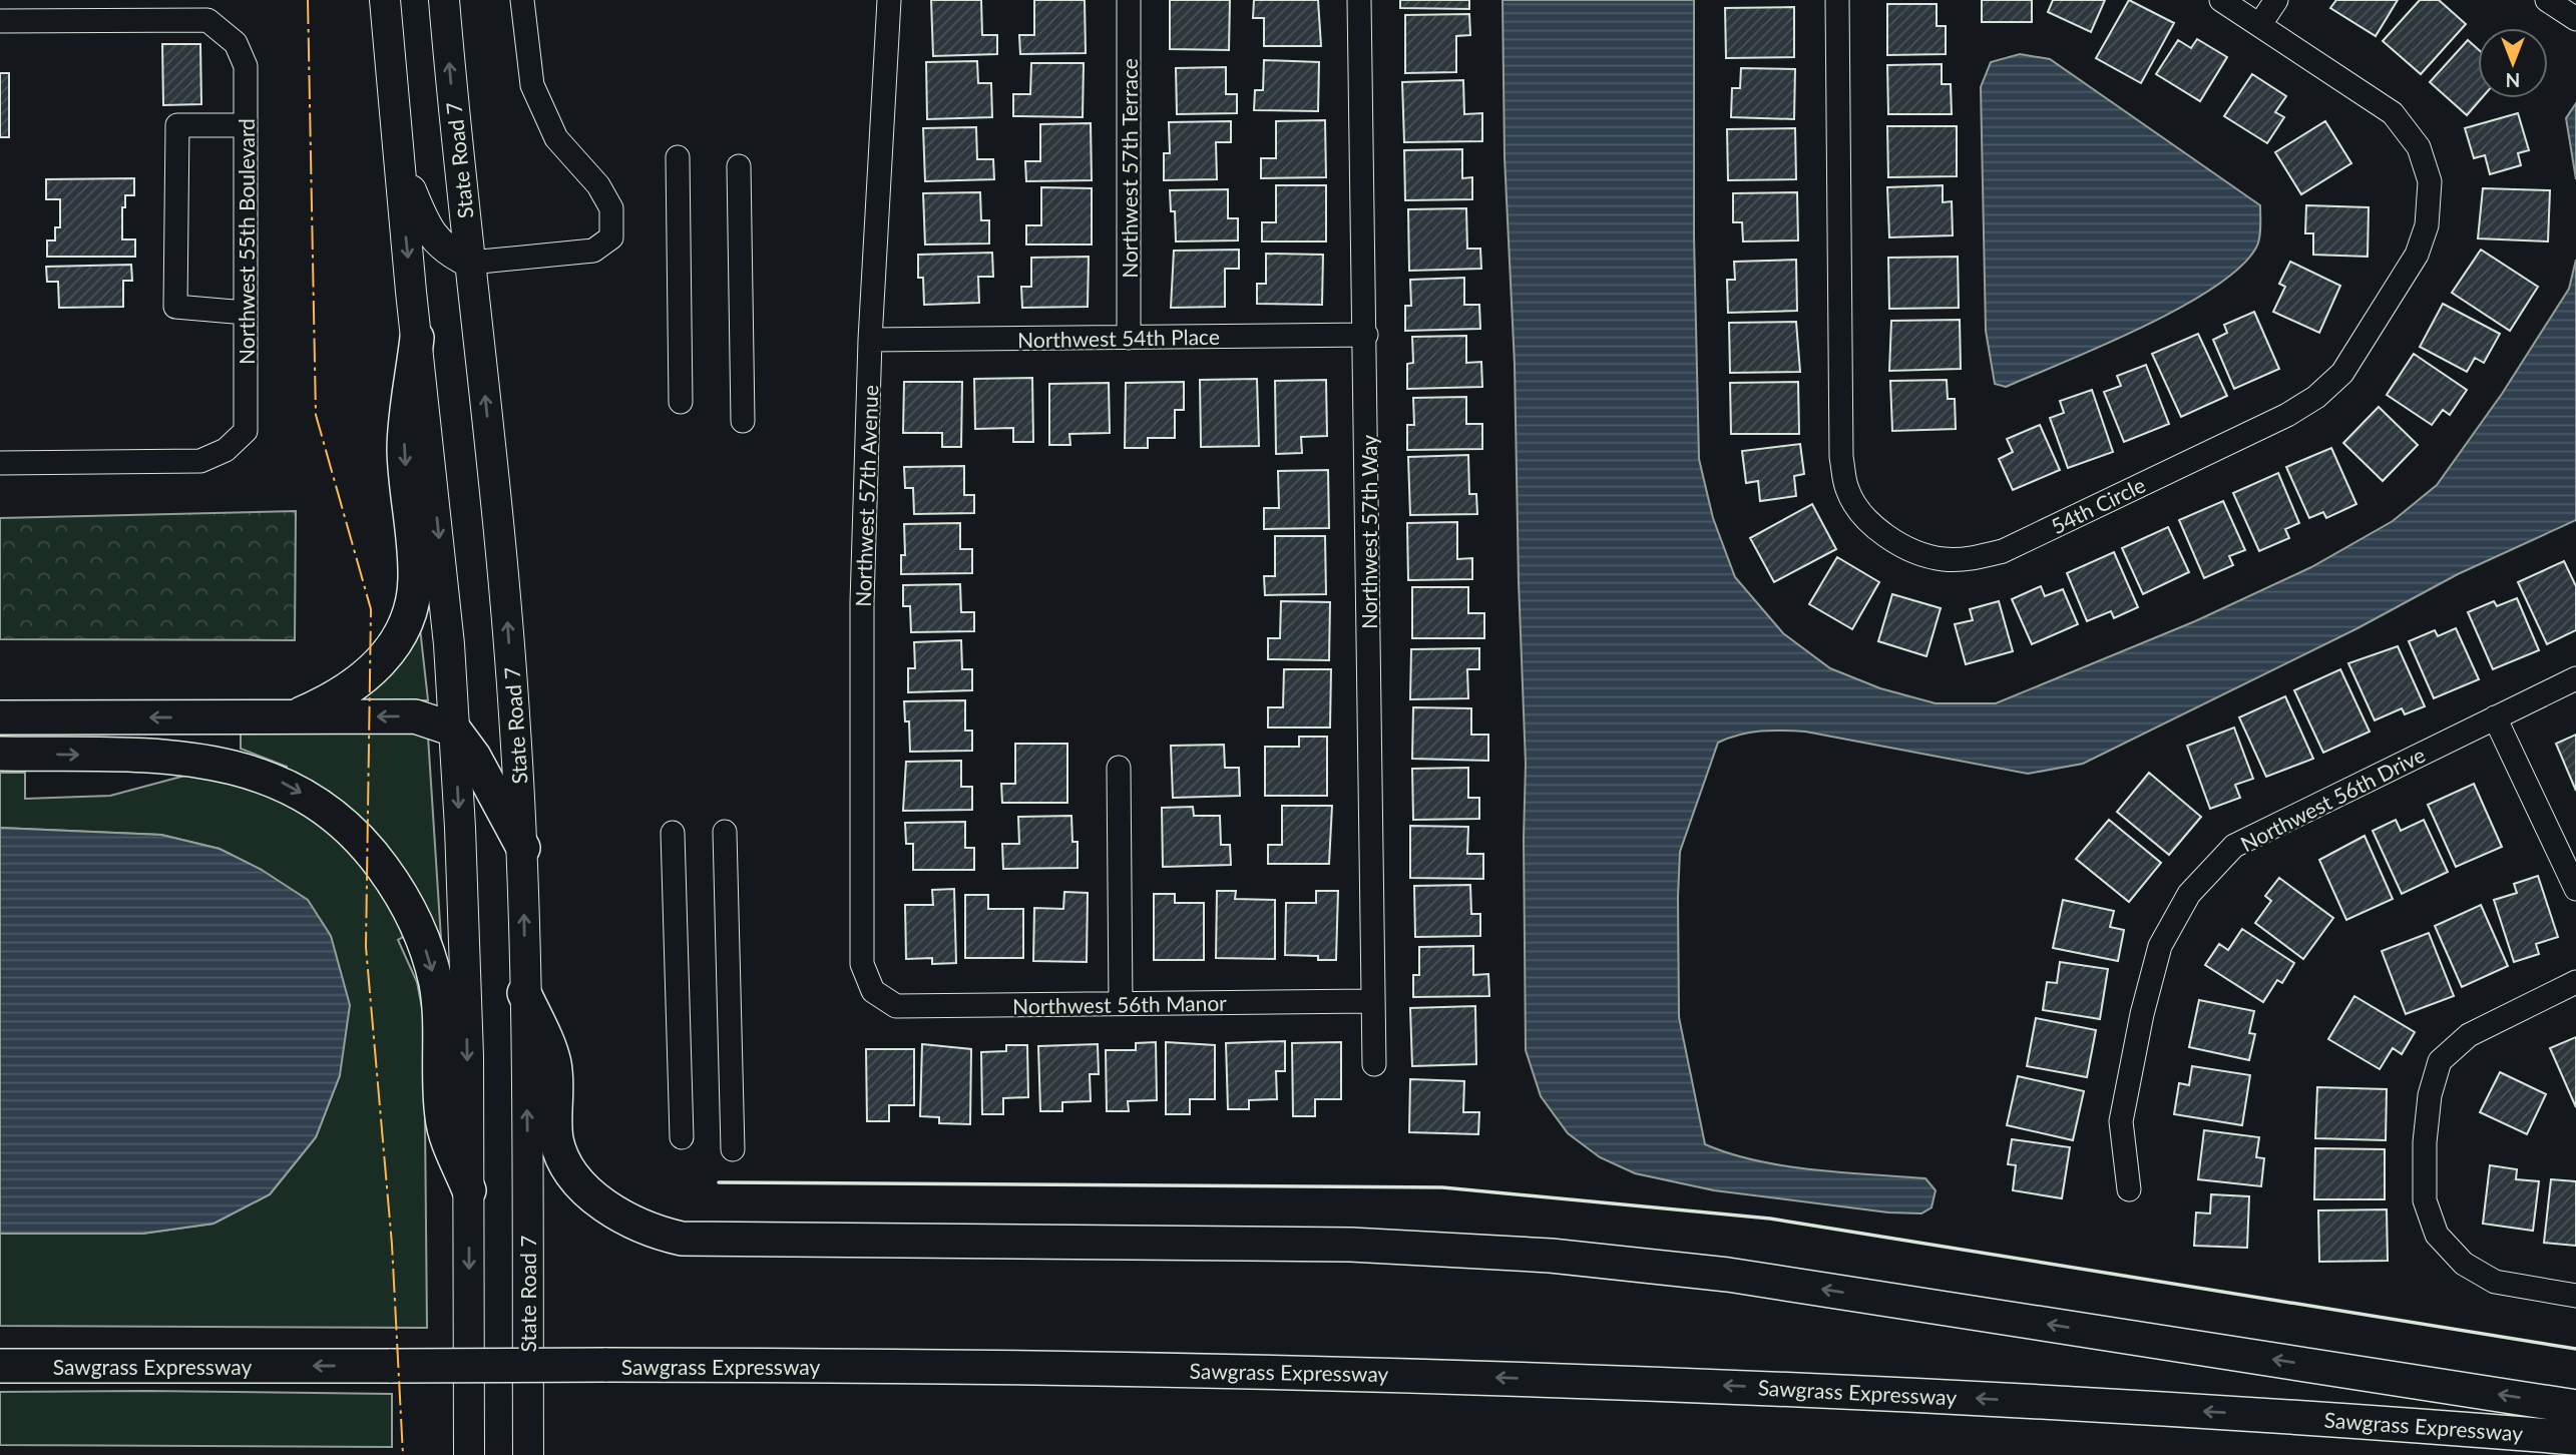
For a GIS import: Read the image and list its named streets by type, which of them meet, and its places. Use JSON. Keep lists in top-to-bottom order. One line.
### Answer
{"streets":{"highway":["Sawgrass Expressway"],"main road":["State Road 7"],"street":["Northwest 57th Terrace","Northwest 55th Boulevard","Northwest 54th Place","Northwest 57th Avenue","54th Circle","Northwest 57th Way","Northwest 56th Drive","Northwest 56th Manor"]},"crossings":[["Northwest 57th Terrace","Northwest 54th Place"],["Northwest 54th Place","Northwest 57th Avenue"],["Northwest 54th Place","Northwest 57th Way"],["Northwest 57th Avenue","Northwest 56th Manor"],["Northwest 57th Way","Northwest 56th Manor"]],"north":"bottom"}
